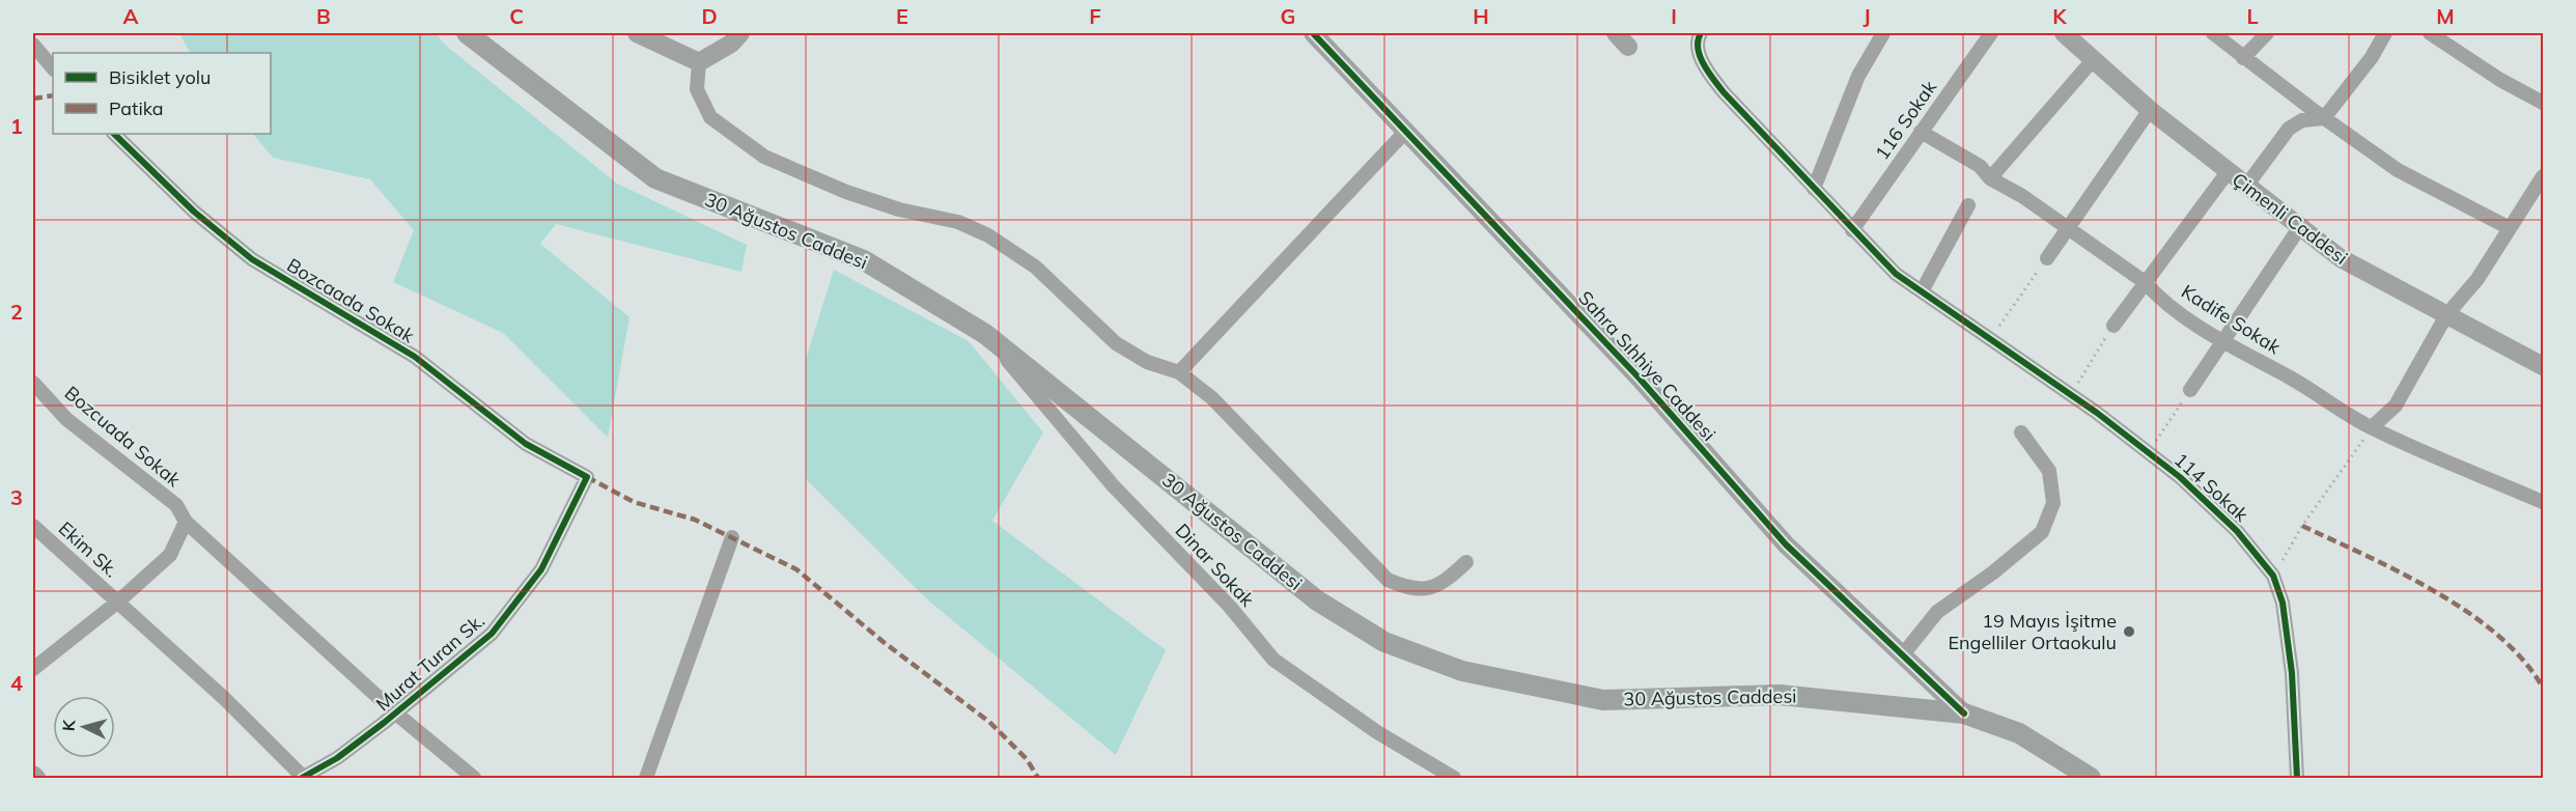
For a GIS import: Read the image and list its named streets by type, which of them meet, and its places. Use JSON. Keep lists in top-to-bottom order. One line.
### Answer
{"streets":{"main road":["30 Ağustos Caddesi"],"street":["116 Sokak","Çimenli Caddesi","Bozcaada Sokak","Kadife Sokak","Sahra Sıhhiye Caddesi","Bozcuada Sokak","114 Sokak","Ekim Sk.","Dinar Sokak","Murat Turan Sk."]},"crossings":[["116 Sokak","Kadife Sokak"],["116 Sokak","114 Sokak"],["30 Ağustos Caddesi","Sahra Sıhhiye Caddesi"],["30 Ağustos Caddesi","Dinar Sokak"],["Bozcaada Sokak","Murat Turan Sk."],["Bozcuada Sokak","Murat Turan Sk."],["Ekim Sk.","Murat Turan Sk."]],"places":["19 Mayıs İşitme Engelliler Ortaokulu"],"legend":["Bisiklet yolu","Patika"],"north":"left","grid":{"columns":["A","B","C","D","E","F","G","H","I","J","K","L","M"],"rows":["1","2","3","4"]}}
